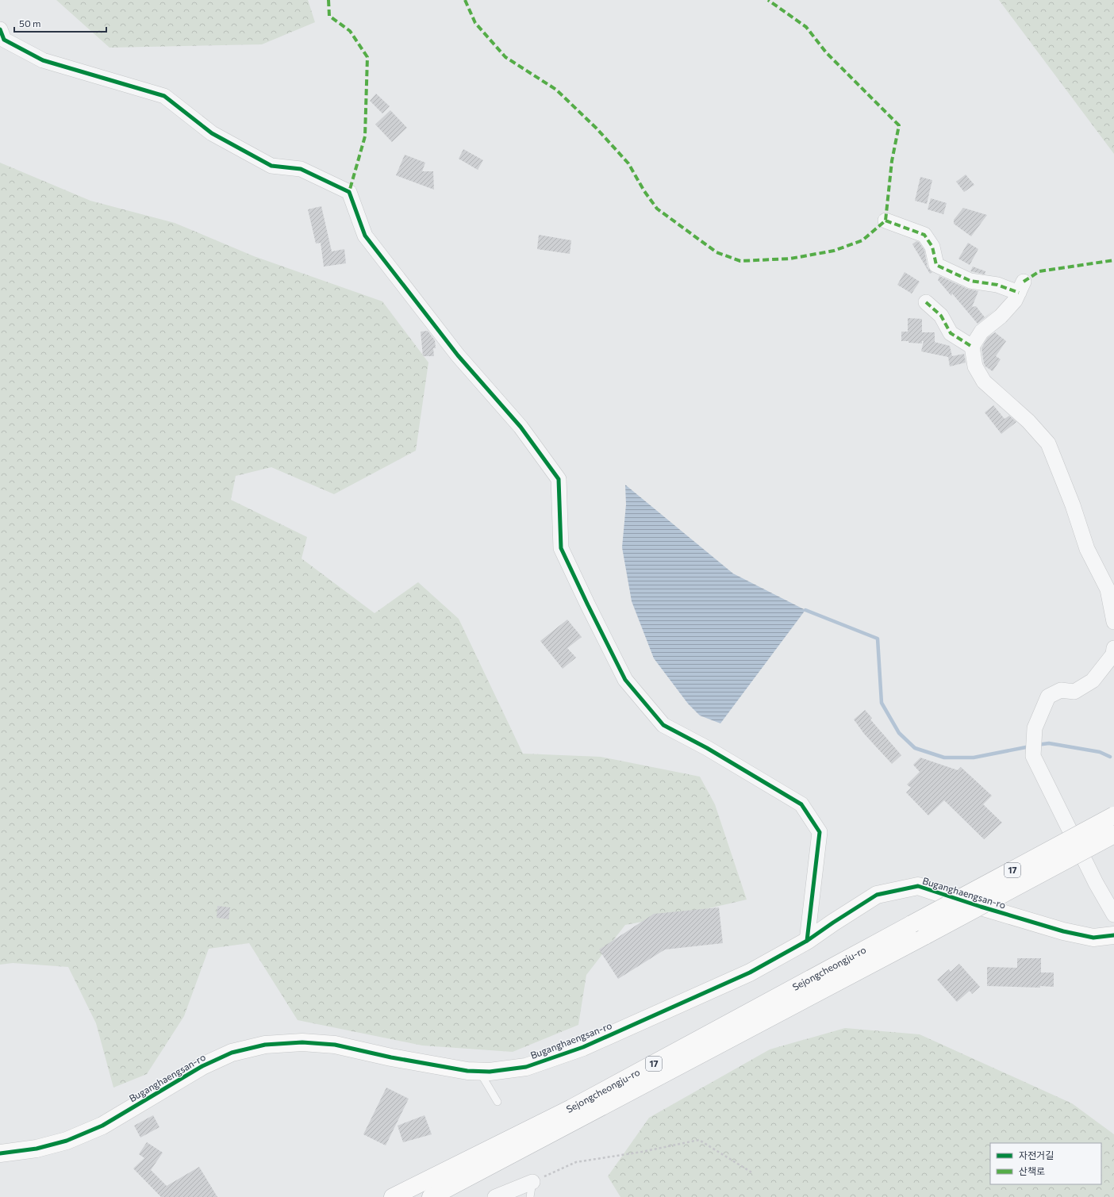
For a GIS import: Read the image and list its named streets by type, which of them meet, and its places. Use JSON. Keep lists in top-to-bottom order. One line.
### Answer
{"streets":{"main road":["17","Buganghaengsan-ro","Sejongcheongju-ro"]},"legend":["자전거길","산책로"],"scale_bar":"50 m"}
